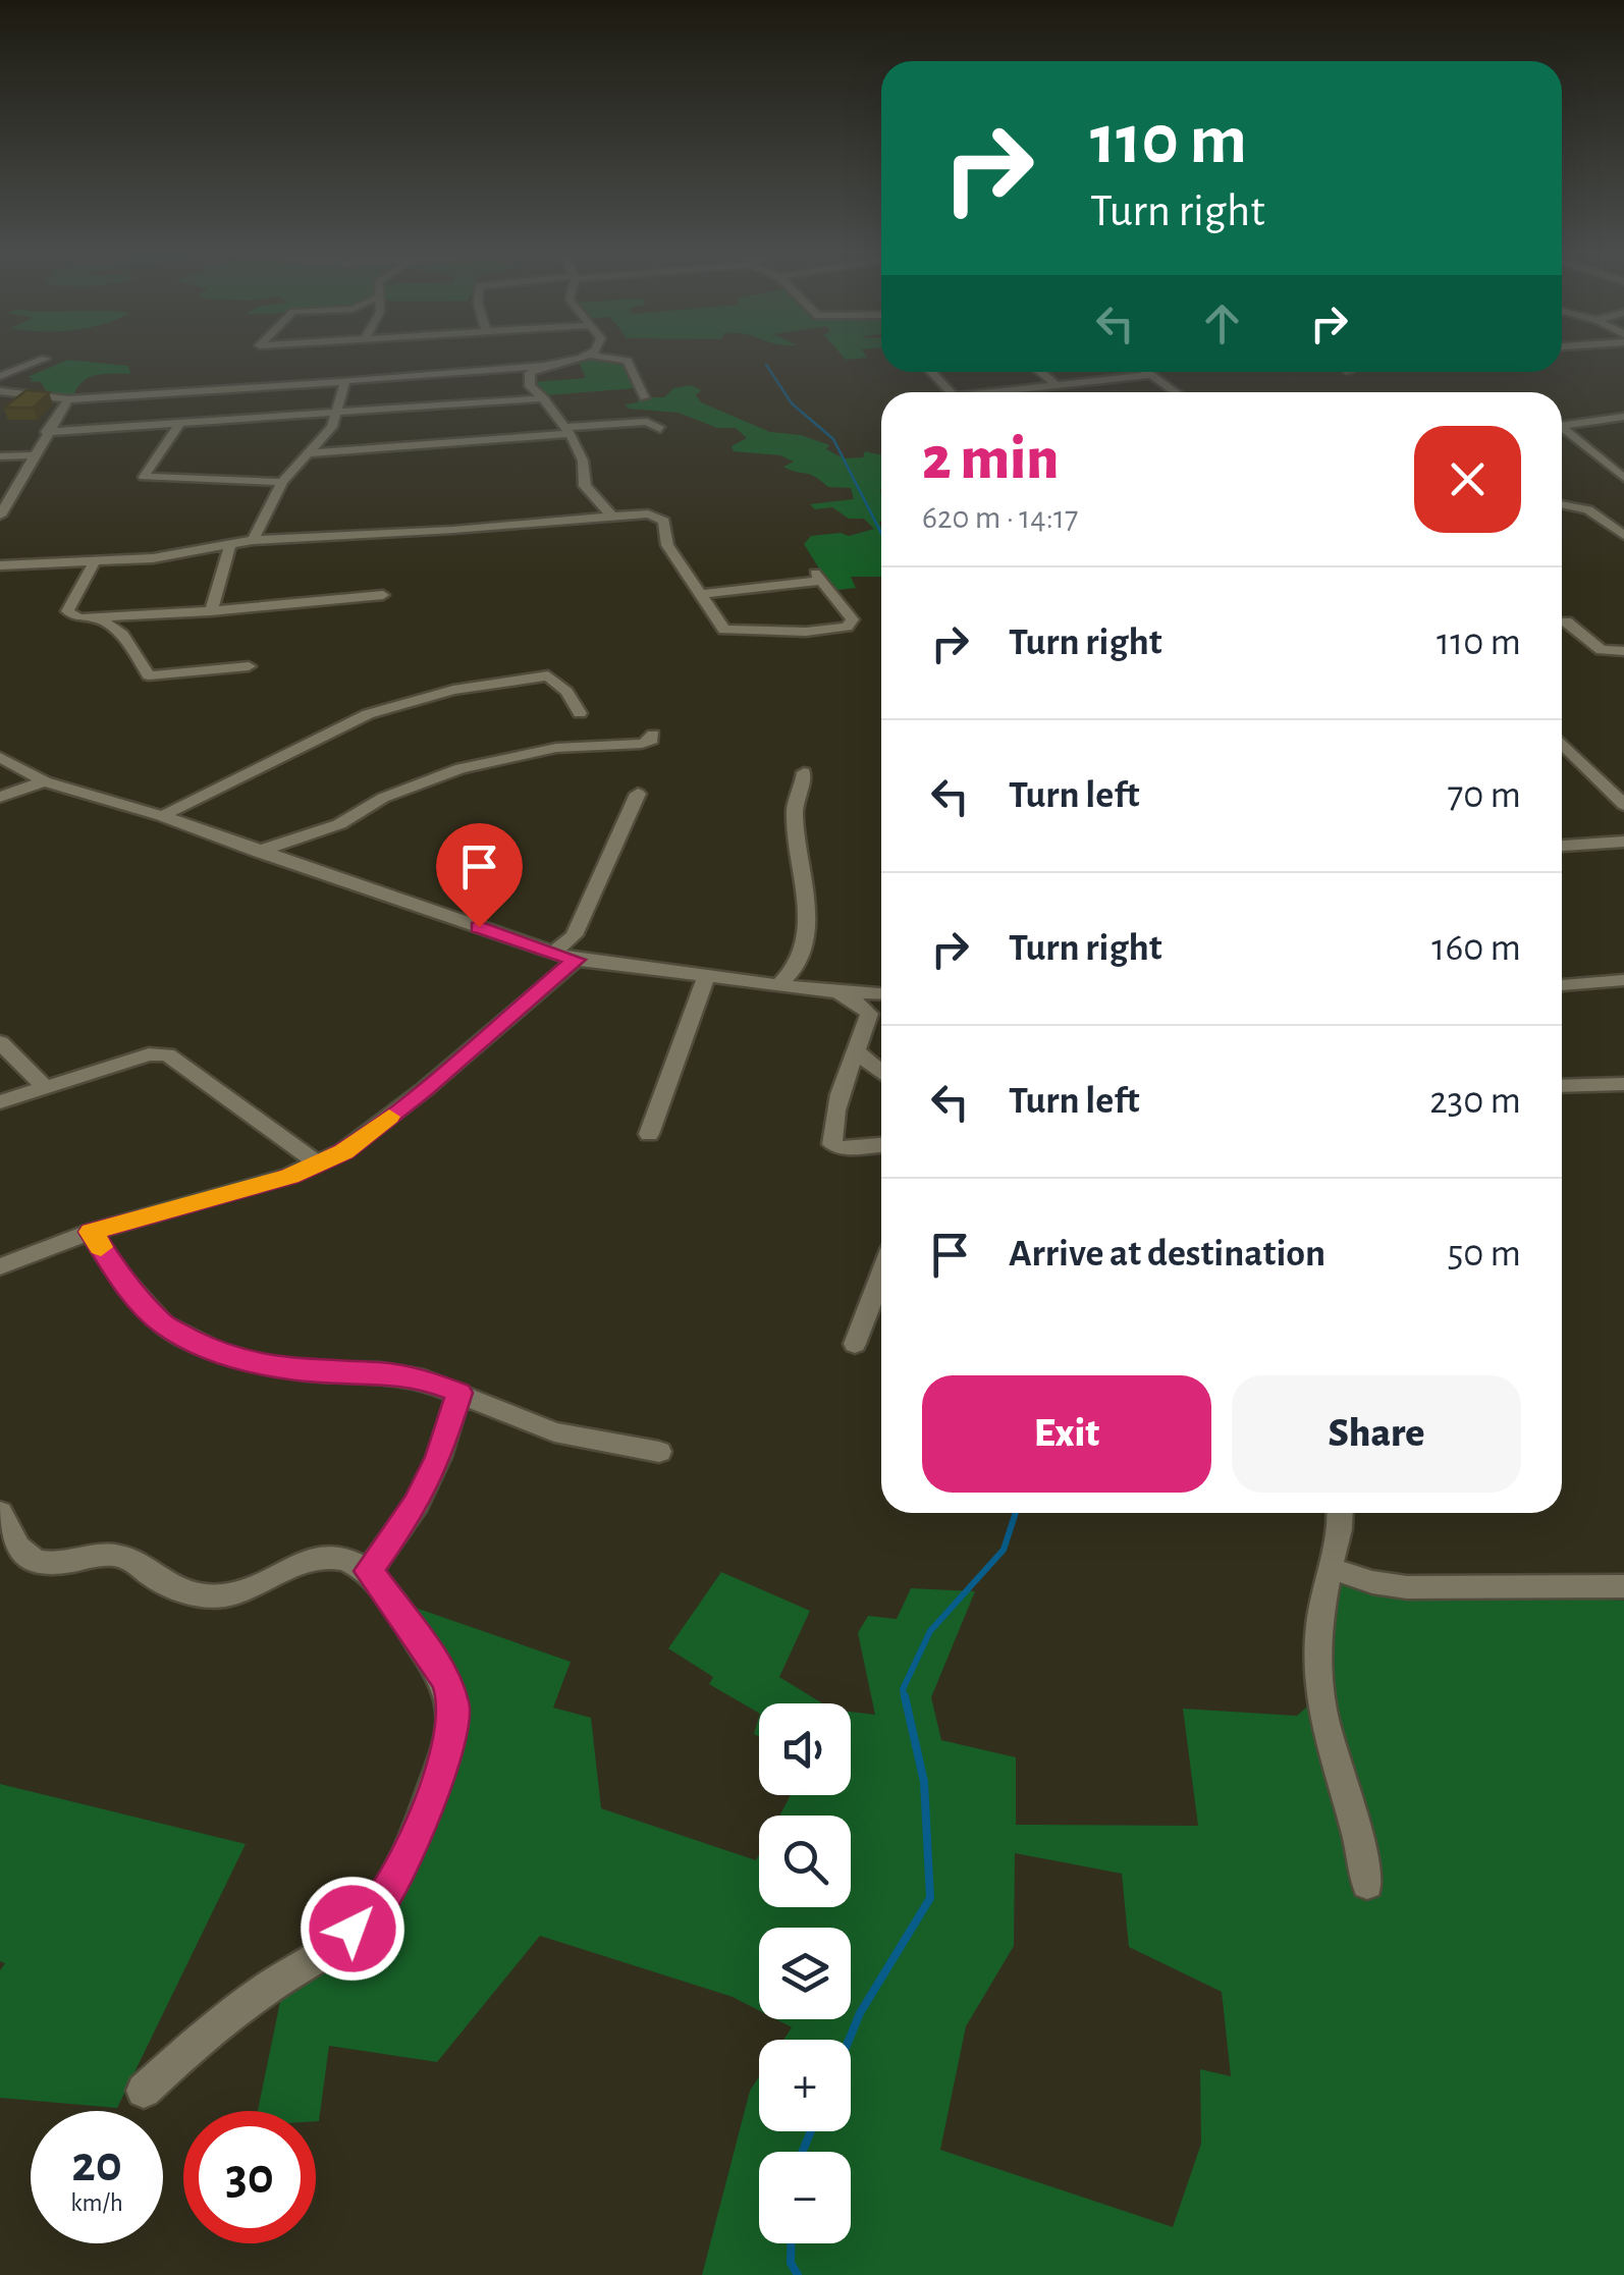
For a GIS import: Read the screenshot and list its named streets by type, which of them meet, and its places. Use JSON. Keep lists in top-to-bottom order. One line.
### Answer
{"page":{"turn":["110 m","Turn right"],"heading":["2 min","620 m · 14:17"],"list":[{"name":"Turn right","value":"110 m"},{"name":"Turn left","value":"70 m"},{"name":"Turn right","value":"160 m"},{"name":"Turn left","value":"230 m"},{"name":"Arrive at destination","value":"50 m"}],"buttons":["Exit","Share"],"map_buttons":["+","−"],"speed":"20 km/h","limit":"30"}}
